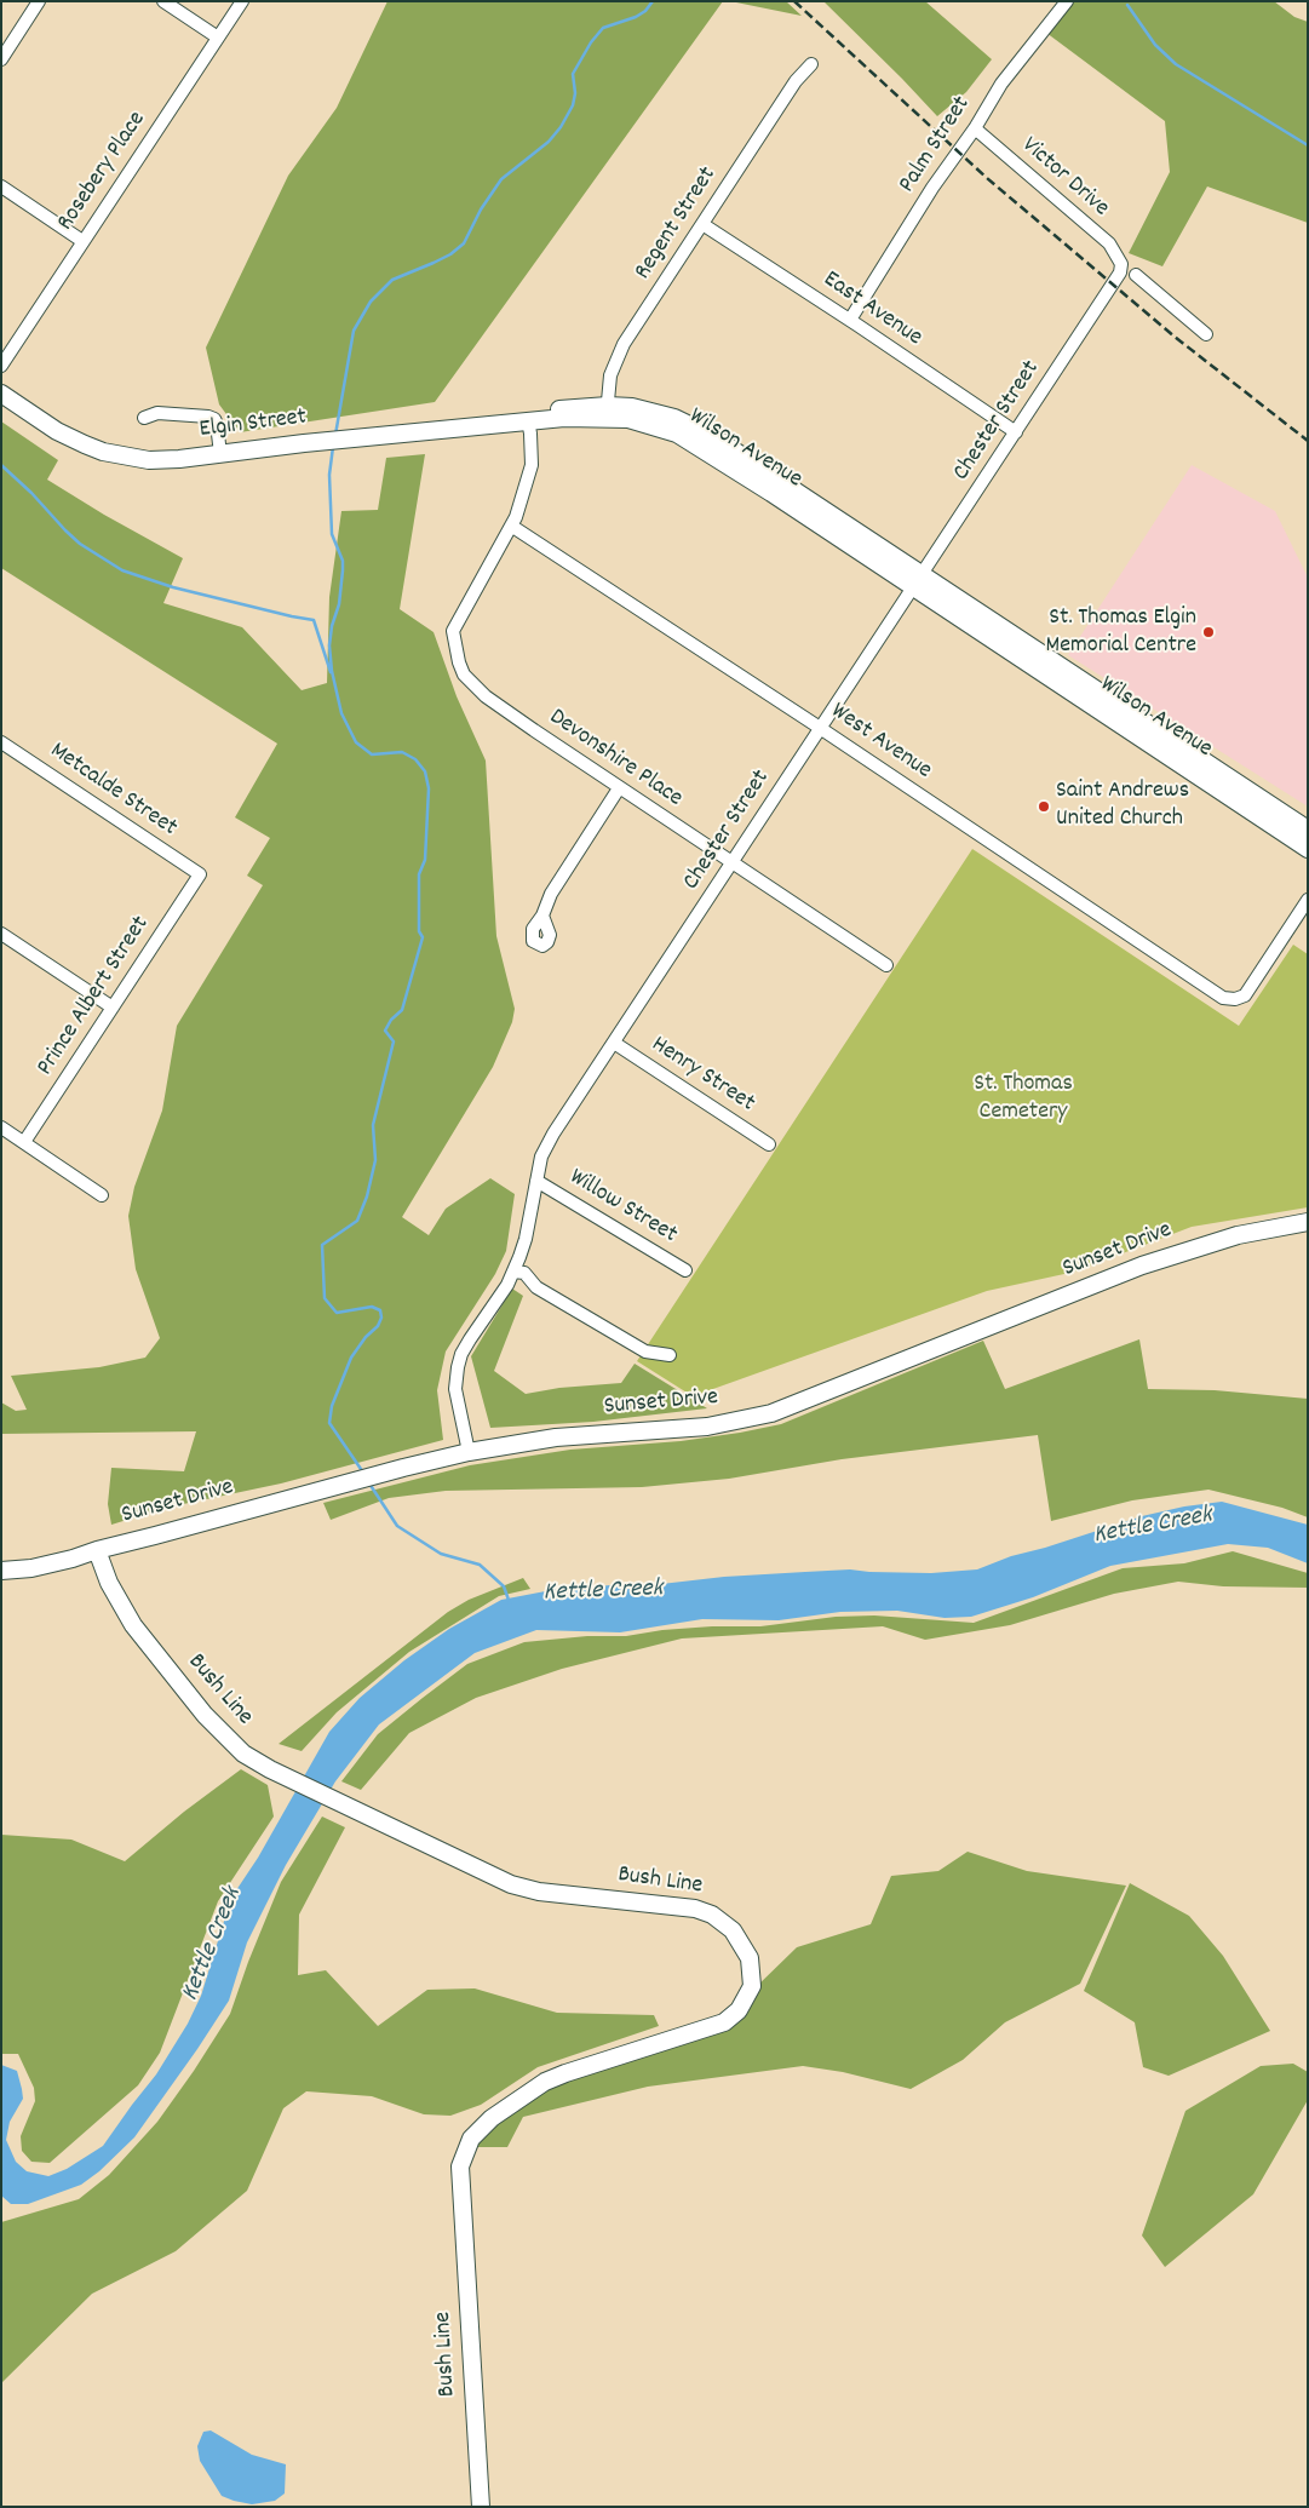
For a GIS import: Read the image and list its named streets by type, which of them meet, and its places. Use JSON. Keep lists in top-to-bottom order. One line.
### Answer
{"streets":{"street":["Palm Street","Rosebery Place","Victor Drive","Regent Street","East Avenue","Chester Street","Elgin Street","Wilson Avenue","West Avenue","Devonshire Place","Metcalde Street","Prince Albert Street","Henry Street","Willow Street","Sunset Drive","Bush Line"]},"crossings":[["Palm Street","Victor Drive"],["Palm Street","East Avenue"],["Victor Drive","Chester Street"],["Regent Street","East Avenue"],["Regent Street","Wilson Avenue"],["East Avenue","Chester Street"],["Chester Street","Wilson Avenue"],["Chester Street","West Avenue"],["Chester Street","Devonshire Place"],["Chester Street","Henry Street"],["Chester Street","Willow Street"],["Chester Street","Sunset Drive"],["Elgin Street","Wilson Avenue"],["West Avenue","Devonshire Place"],["Metcalde Street","Prince Albert Street"],["Sunset Drive","Bush Line"]],"water":["Kettle Creek"],"parks":["St. Thomas Cemetery"],"places":["St. Thomas Elgin Memorial Centre","Saint Andrews United Church"]}
